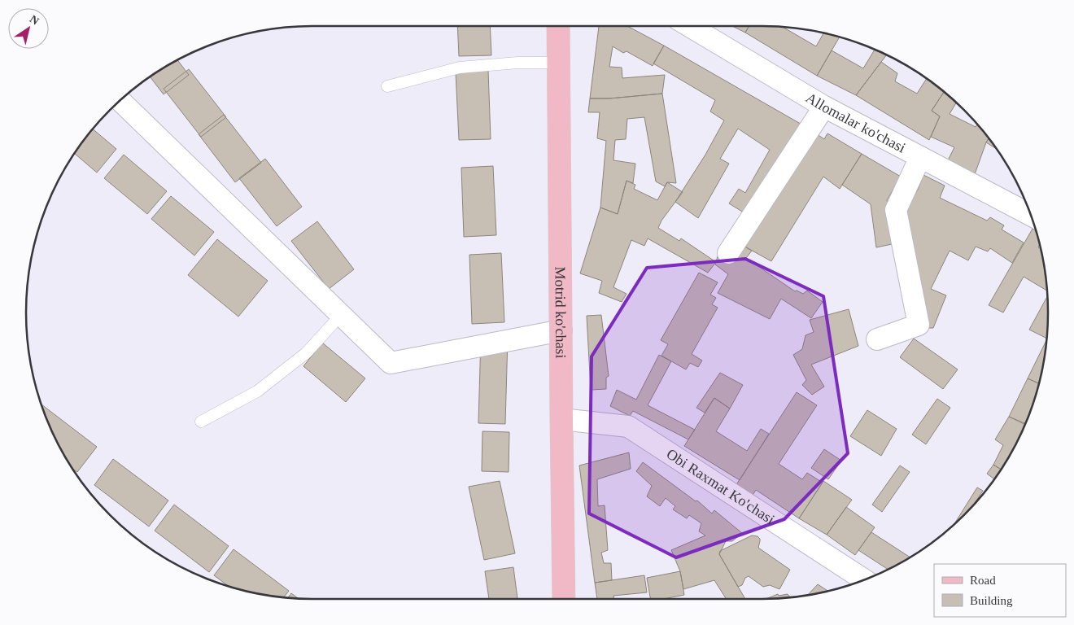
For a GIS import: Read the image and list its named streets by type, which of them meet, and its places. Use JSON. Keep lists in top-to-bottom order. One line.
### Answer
{"streets":{"main road":["Motrid ko'chasi"],"street":["Allomalar ko'chasi","Obi Raxmat Ko'chasi"]},"crossings":[["Motrid ko'chasi","Obi Raxmat Ko'chasi"]],"legend":["Road","Building"],"north":"top right"}
